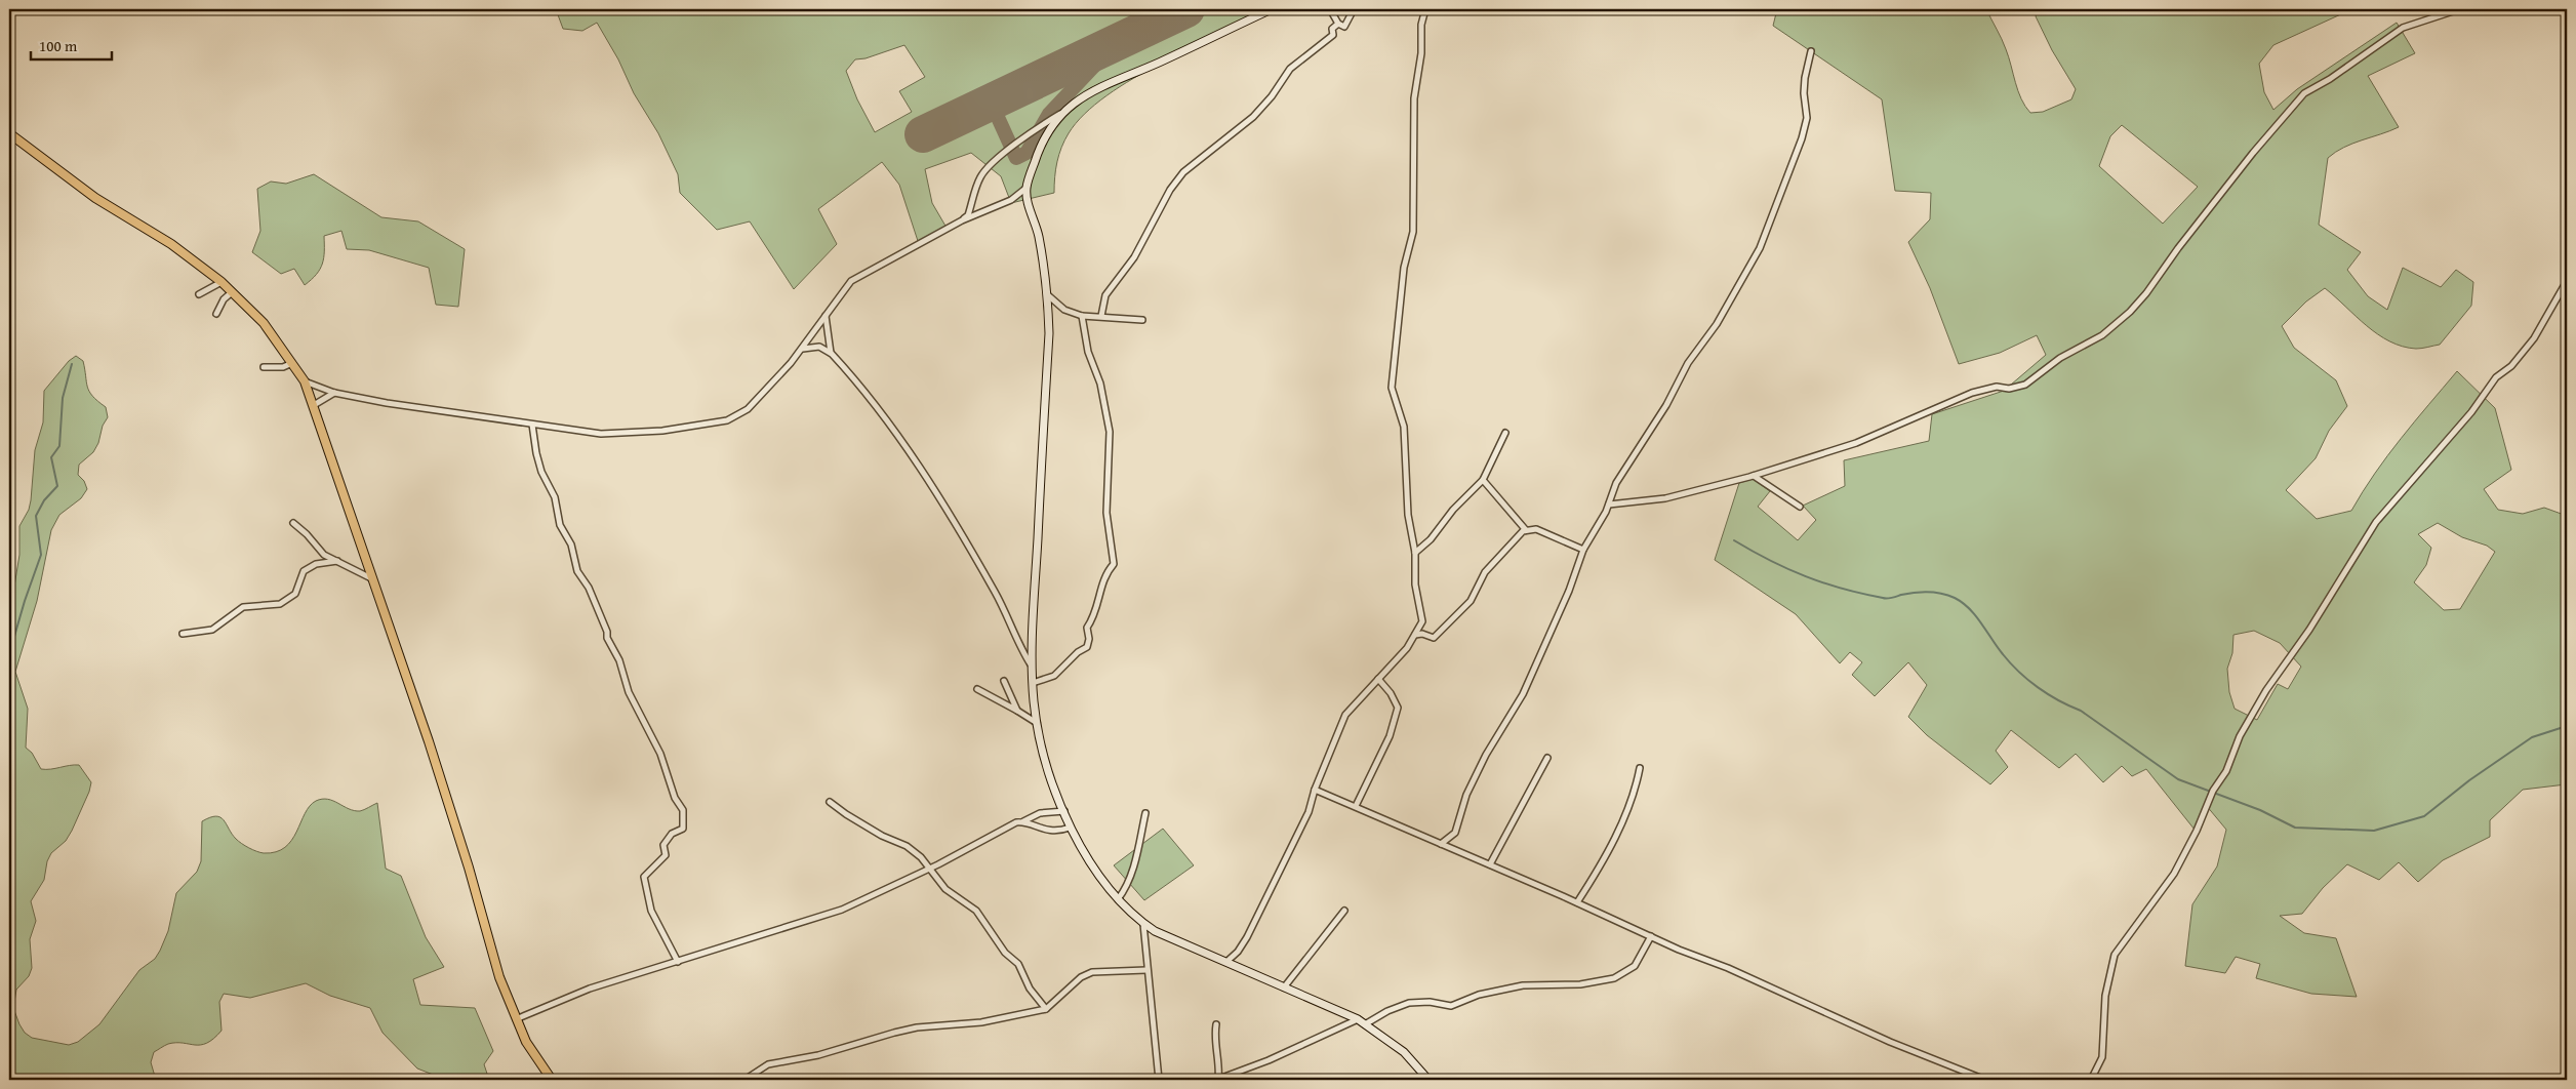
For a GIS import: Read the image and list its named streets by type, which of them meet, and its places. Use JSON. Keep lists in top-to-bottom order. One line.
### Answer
{"scale_bar":"100 m"}
